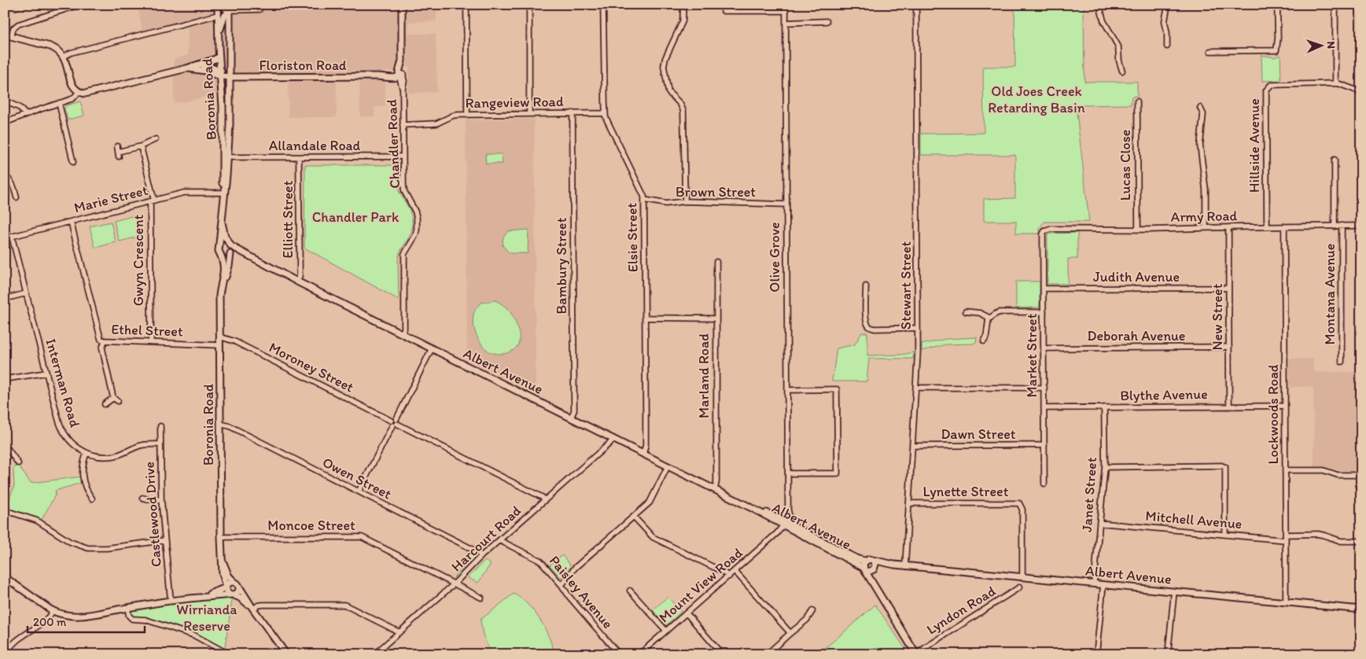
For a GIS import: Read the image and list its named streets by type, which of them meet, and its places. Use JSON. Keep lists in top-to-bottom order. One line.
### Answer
{"streets":{"main road":["Floriston Road","Boronia Road","Chandler Road","Albert Avenue"],"street":["Rangeview Road","Allandale Road","Hillside Avenue","Lucas Close","Brown Street","Marie Street","Army Road","Elliott Street","Elsie Street","Olive Grove","Gwyn Crescent","Bambury Street","Judith Avenue","Stewart Street","Montana Avenue","New Street","Ethel Street","Deborah Avenue","Market Street","Moroney Street","Marland Road","Interman Road","Blythe Avenue","Lockwoods Road","Dawn Street","Owen Street","Lynette Street","Janet Street","Castlewood Drive","Mitchell Avenue","Moncoe Street","Harcourt Road","Mount View Road","Paisley Avenue","Lyndon Road"]},"crossings":[["Floriston Road","Boronia Road"],["Floriston Road","Chandler Road"],["Boronia Road","Allandale Road"],["Boronia Road","Marie Street"],["Boronia Road","Ethel Street"],["Boronia Road","Moroney Street"],["Boronia Road","Albert Avenue"],["Boronia Road","Owen Street"],["Boronia Road","Moncoe Street"],["Rangeview Road","Chandler Road"],["Rangeview Road","Elsie Street"],["Rangeview Road","Bambury Street"],["Chandler Road","Allandale Road"],["Chandler Road","Albert Avenue"],["Allandale Road","Elliott Street"],["Hillside Avenue","Army Road"],["Lucas Close","Army Road"],["Brown Street","Elsie Street"],["Brown Street","Olive Grove"],["Marie Street","Gwyn Crescent"],["Marie Street","Ethel Street"],["Marie Street","Interman Road"],["Army Road","Montana Avenue"],["Army Road","New Street"],["Army Road","Market Street"],["Army Road","Lockwoods Road"],["Elliott Street","Albert Avenue"],["Elsie Street","Albert Avenue"],["Olive Grove","Albert Avenue"],["Olive Grove","Mount View Road"],["Gwyn Crescent","Ethel Street"],["Bambury Street","Albert Avenue"],["Judith Avenue","New Street"],["Judith Avenue","Market Street"],["Stewart Street","Albert Avenue"],["Stewart Street","Dawn Street"],["Stewart Street","Lynette Street"],["New Street","Deborah Avenue"],["New Street","Blythe Avenue"],["Deborah Avenue","Market Street"],["Market Street","Blythe Avenue"],["Market Street","Dawn Street"],["Moroney Street","Harcourt Road"],["Albert Avenue","Marland Road"],["Albert Avenue","Lockwoods Road"],["Albert Avenue","Lynette Street"],["Albert Avenue","Janet Street"],["Albert Avenue","Harcourt Road"],["Albert Avenue","Mount View Road"],["Interman Road","Castlewood Drive"],["Blythe Avenue","Lockwoods Road"],["Blythe Avenue","Janet Street"],["Lockwoods Road","Mitchell Avenue"],["Owen Street","Harcourt Road"],["Janet Street","Mitchell Avenue"],["Moncoe Street","Harcourt Road"],["Harcourt Road","Paisley Avenue"]],"parks":["Old Joes Creek Retarding Basin","Chandler Park","Wirrianda Reserve"],"scale_bar":"200 m","north":"right"}
